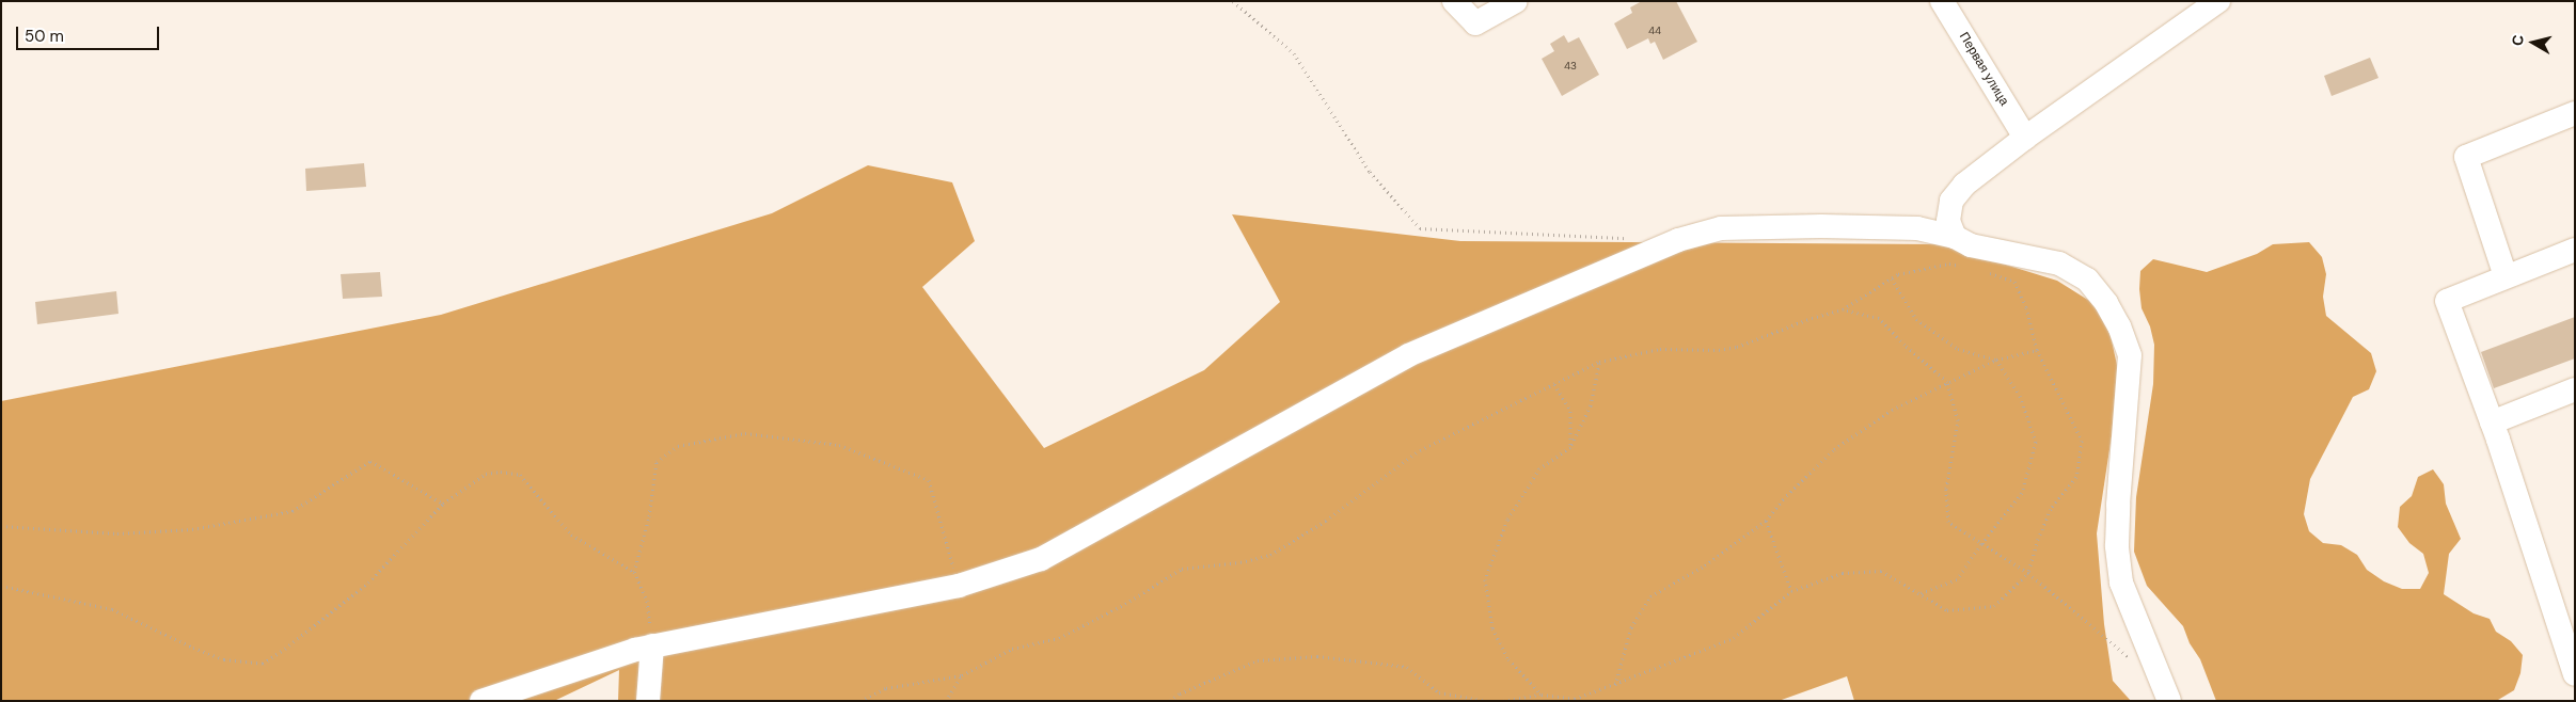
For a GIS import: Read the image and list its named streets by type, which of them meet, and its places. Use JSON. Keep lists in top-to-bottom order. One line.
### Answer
{"streets":{"street":["Первая улица"]},"house_numbers":["44","43"],"scale_bar":"50 m","north":"left"}
